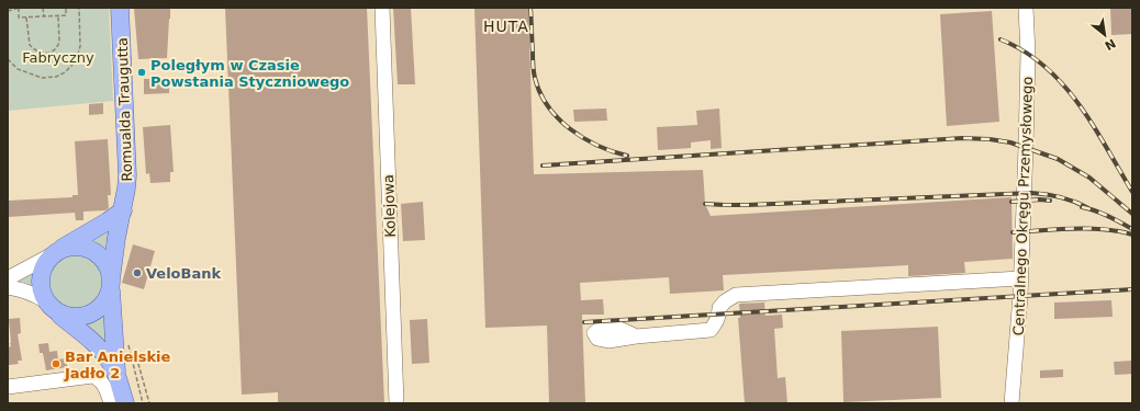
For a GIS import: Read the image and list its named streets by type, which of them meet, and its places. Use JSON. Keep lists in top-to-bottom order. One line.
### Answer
{"streets":{"main road":["Romualda Traugutta"],"street":["Kolejowa","Centralnego Okręgu Przemysłowego"]},"districts":["HUTA"],"parks":["Fabryczny"],"places":["Poległym w Czasie Powstania Styczniowego","VeloBank","Bar Anielskie Jadło 2"],"north":"bottom right"}
